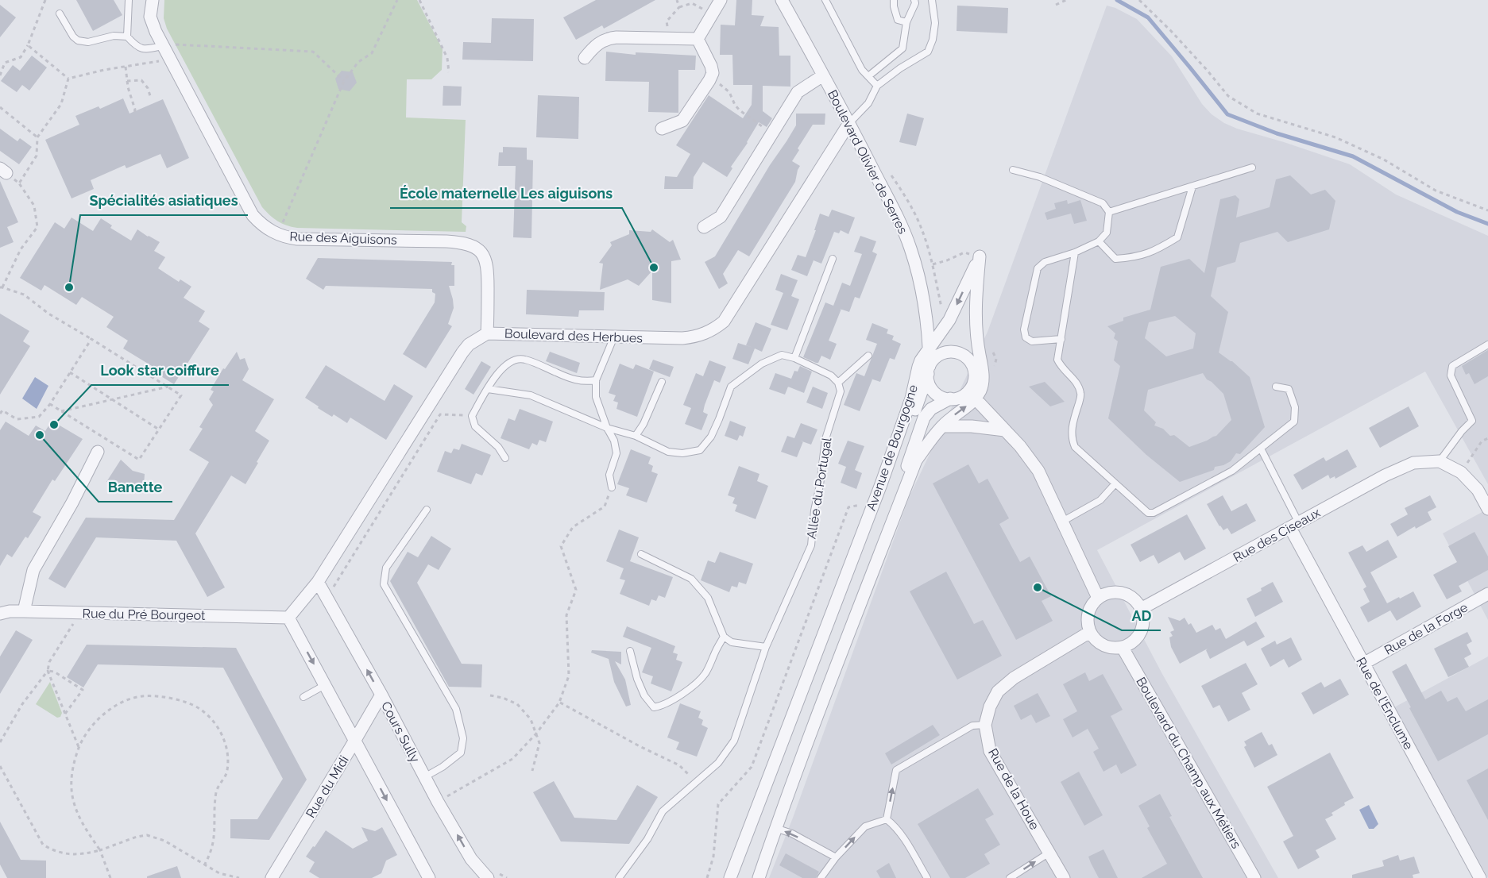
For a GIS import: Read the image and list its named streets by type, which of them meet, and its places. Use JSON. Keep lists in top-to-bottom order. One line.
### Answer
{"streets":{"street":["Boulevard Olivier de Serres","Rue des Aiguisons","Boulevard des Herbues","Avenue de Bourgogne","Rue des Ciseaux","Rue du Pré Bourgeot","Rue de la Forge","Rue de l'Enclume","Cours Sully","Boulevard du Champ aux Métiers","Rue du Midi","Rue de la Houe"],"lane":["Allée du Portugal"]},"crossings":[["Boulevard Olivier de Serres","Boulevard des Herbues"],["Boulevard Olivier de Serres","Avenue de Bourgogne"],["Rue des Aiguisons","Boulevard des Herbues"],["Boulevard des Herbues","Rue du Pré Bourgeot"],["Boulevard des Herbues","Cours Sully"],["Rue des Ciseaux","Rue de l'Enclume"],["Rue des Ciseaux","Boulevard du Champ aux Métiers"],["Rue des Ciseaux","Rue de la Houe"],["Rue de la Forge","Rue de l'Enclume"],["Cours Sully","Rue du Midi"],["Boulevard du Champ aux Métiers","Rue de la Houe"]],"places":["École maternelle Les aiguisons","Spécialités asiatiques","Look star coiffure","Banette","AD"]}
